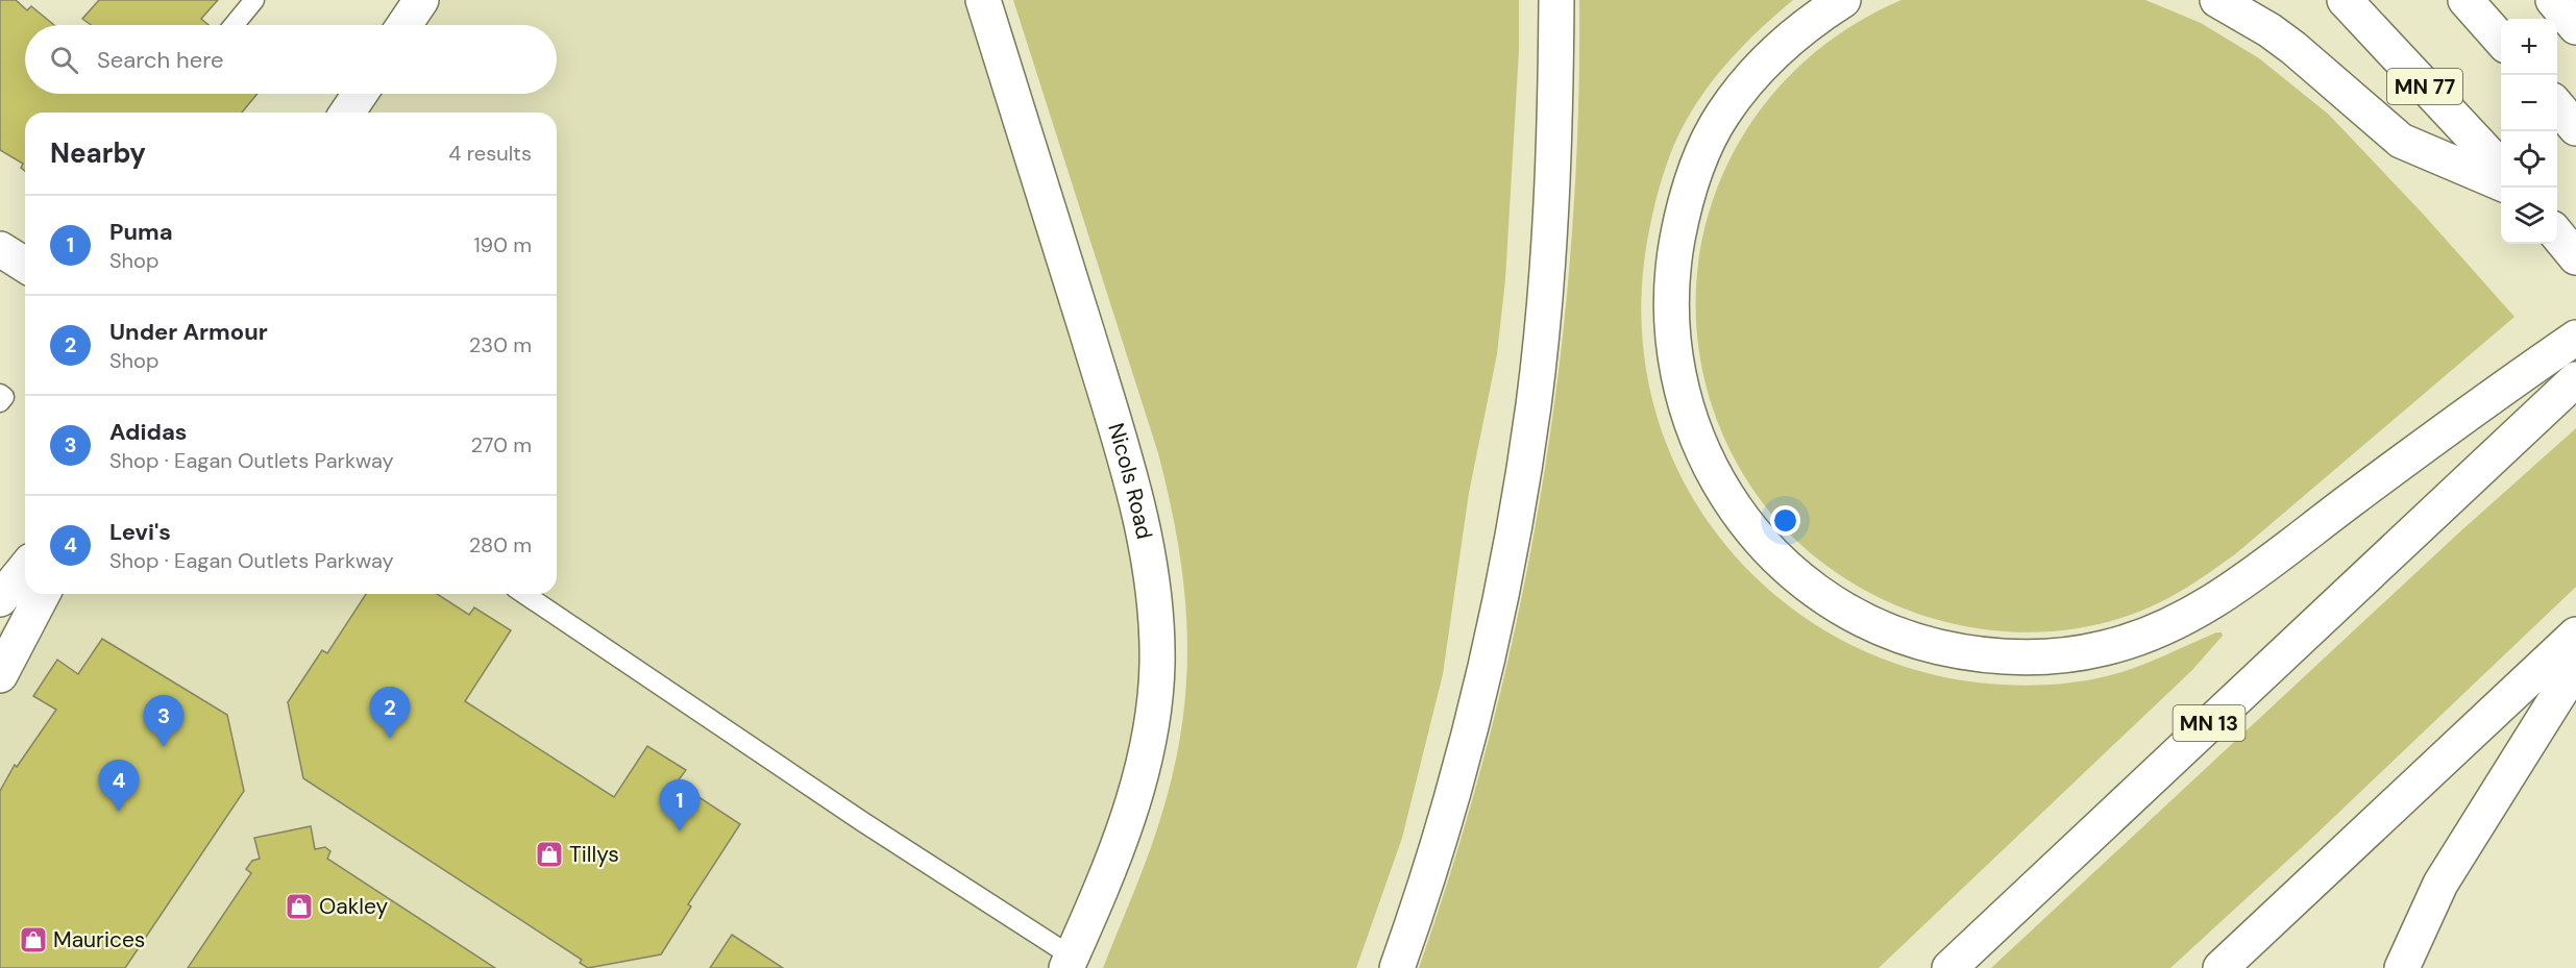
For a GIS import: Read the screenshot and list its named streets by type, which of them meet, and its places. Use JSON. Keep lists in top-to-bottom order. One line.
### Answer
{"streets":{"main road":["MN 77","Nicols Road","MN 13"]},"places":{"shop":["Tillys","Oakley","Maurices"]},"page":{"map_buttons":["+","−"],"search":"Search here","heading":["Nearby","4 results"],"list":[{"mark":"1","name":"Puma","note":"Shop","value":"190 m"},{"mark":"2","name":"Under Armour","note":"Shop","value":"230 m"},{"mark":"3","name":"Adidas","note":"Shop · Eagan Outlets Parkway","value":"270 m"},{"mark":"4","name":"Levi's","note":"Shop · Eagan Outlets Parkway","value":"280 m"}],"pins":["2","3","4","1"]}}
